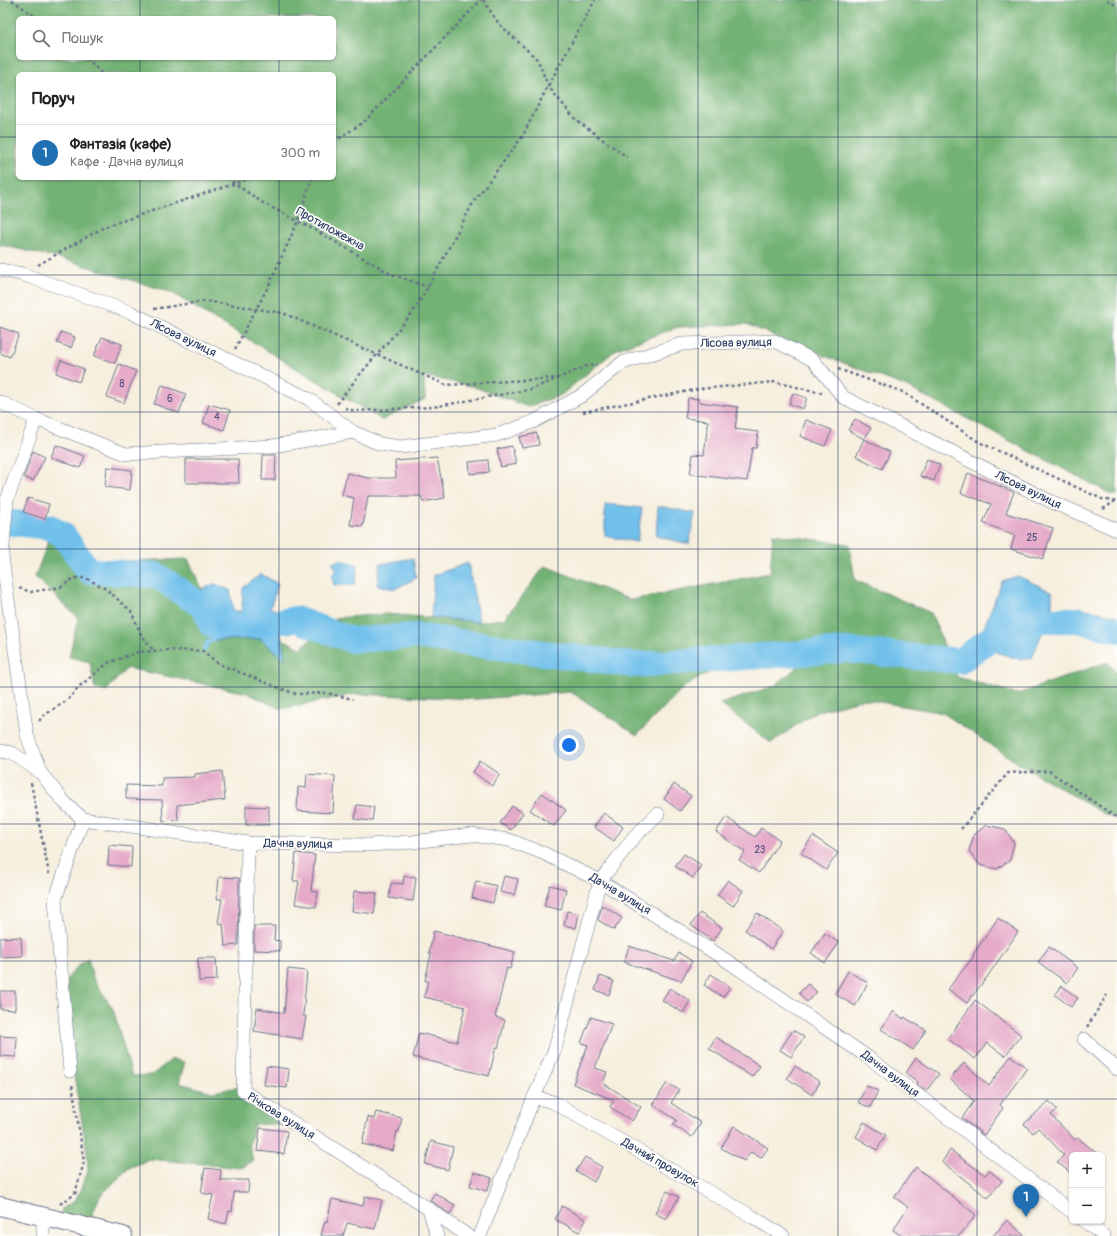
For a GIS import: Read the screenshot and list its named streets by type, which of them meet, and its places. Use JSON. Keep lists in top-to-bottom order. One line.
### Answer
{"streets":{"street":["Лісова вулиця","Дачна вулиця","Річкова вулиця","Дачний провулок"],"path":["Протипожежна"]},"crossings":[["Дачна вулиця","Річкова вулиця"]],"house_numbers":["8","6","4","25","23"],"page":{"search":"Пошук","heading":"Поруч","list":[{"mark":"1","name":"Фантазія (кафе)","note":"Кафе · Дачна вулиця","value":"300 m"}],"map_buttons":["+","−"],"pins":"1"}}
